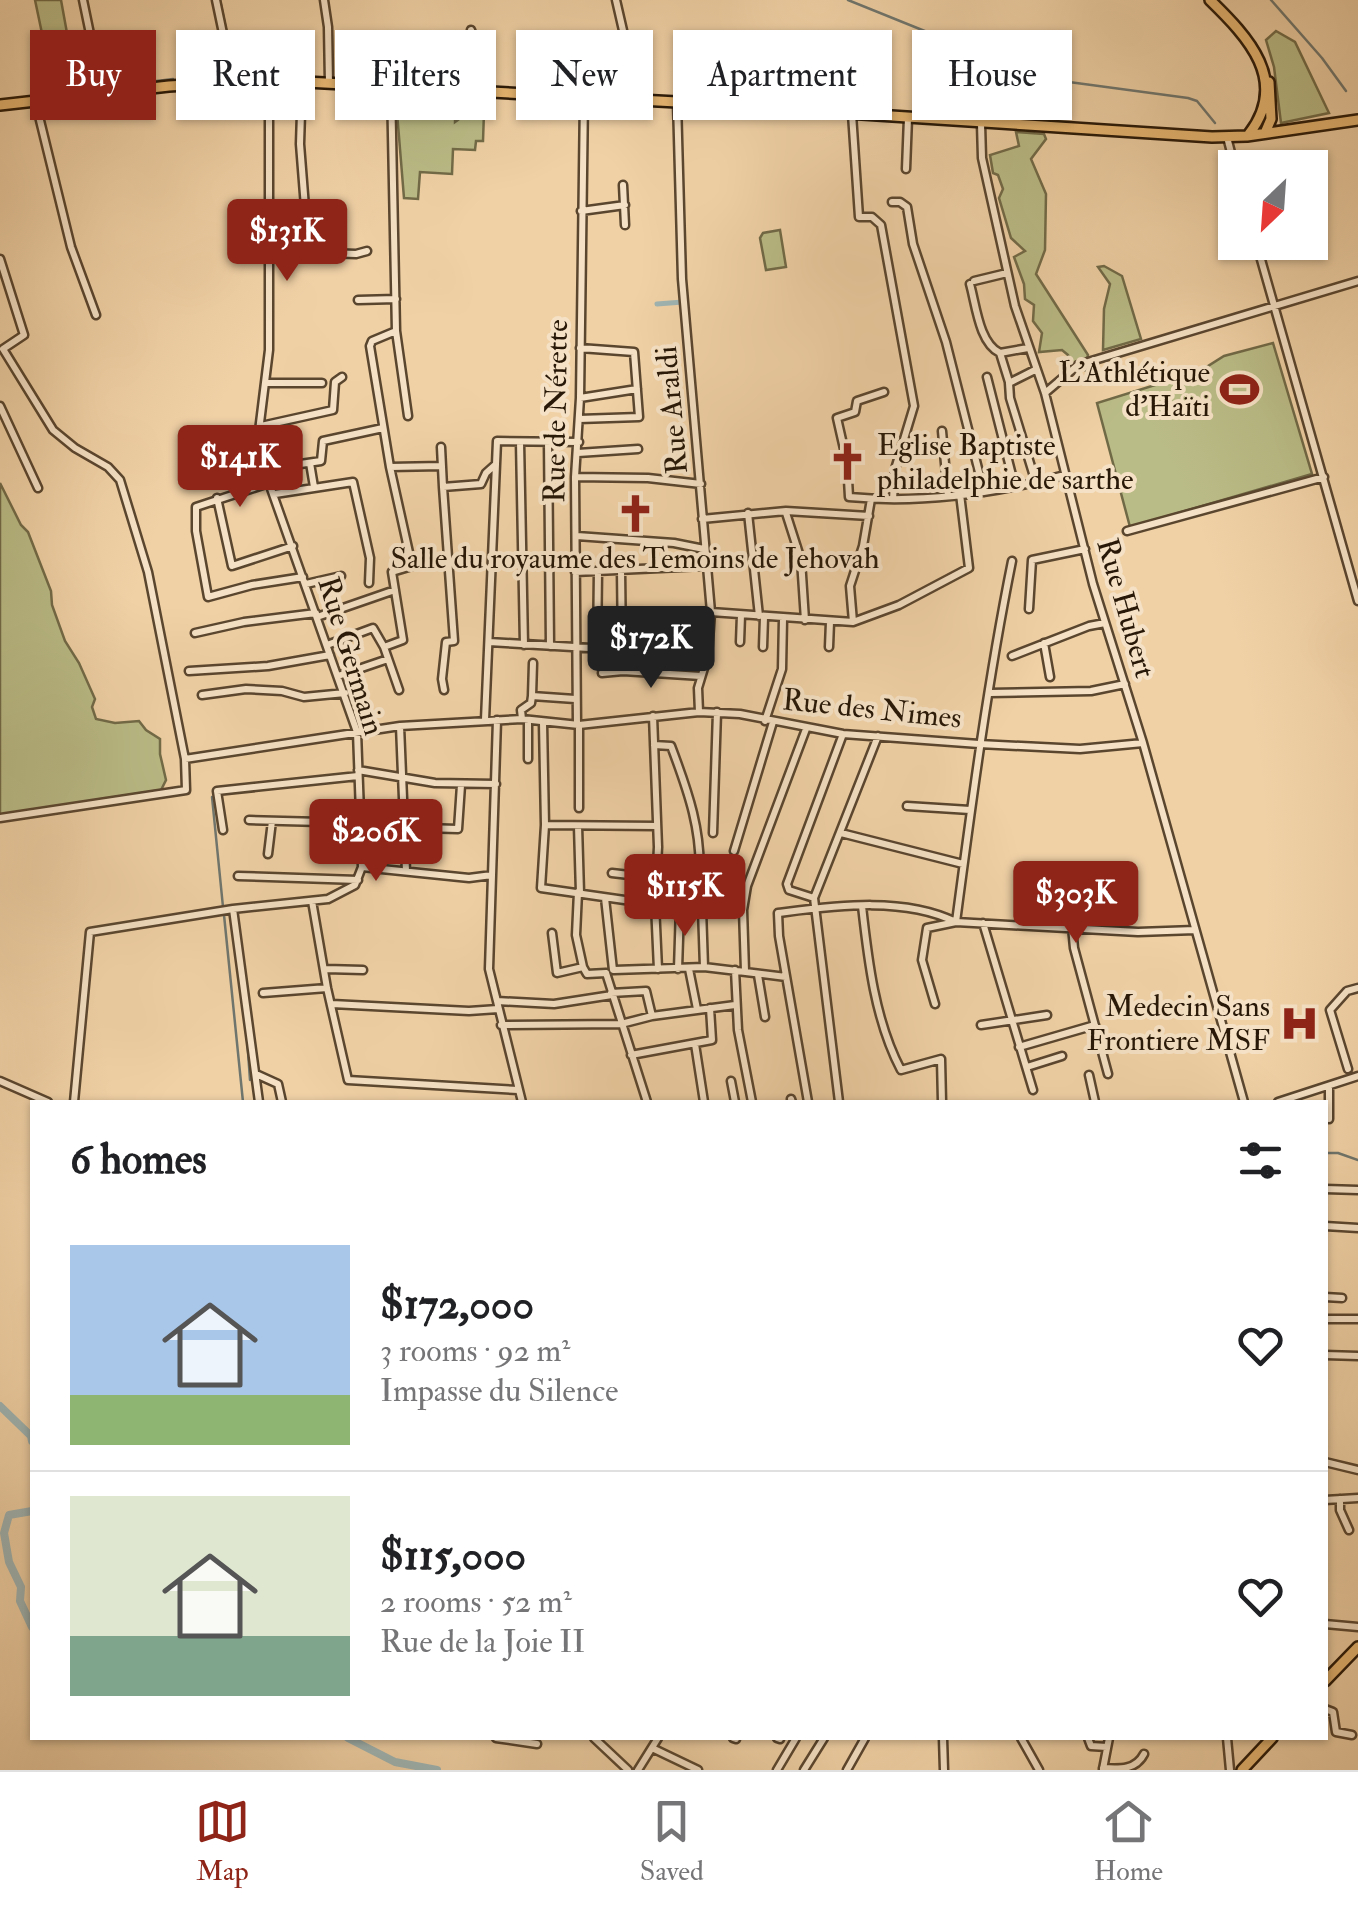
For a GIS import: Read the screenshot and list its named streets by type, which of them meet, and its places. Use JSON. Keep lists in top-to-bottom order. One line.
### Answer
{"streets":{"street":["Rue Araldi","Rue de Nérette","Rue Hubert","Rue Germain","Rue des Nimes"]},"crossings":[["Rue Araldi","Rue des Nimes"],["Rue de Nérette","Rue des Nimes"],["Rue Hubert","Rue des Nimes"],["Rue Germain","Rue des Nimes"]],"places":{"sports":["L'Athlétique d'Haïti"],"church":["Eglise Baptiste philadelphie de sarthe","Salle du royaume des Temoins de Jehovah"],"hospital":["Medecin Sans Frontiere MSF"]},"north":"bottom left","page":{"chip":["Buy","Rent","Filters","New","Apartment","House"],"price":["$131K","$141K","$172K","$206K","$115K","$303K"],"heading":"6 homes","list":[{"name":"$172,000","note":"3 rooms · 92 m² · Impasse du Silence"},{"name":"$115,000","note":"2 rooms · 52 m² · Rue de la Joie II"}],"tabs":["Map","Saved","Home"]}}
